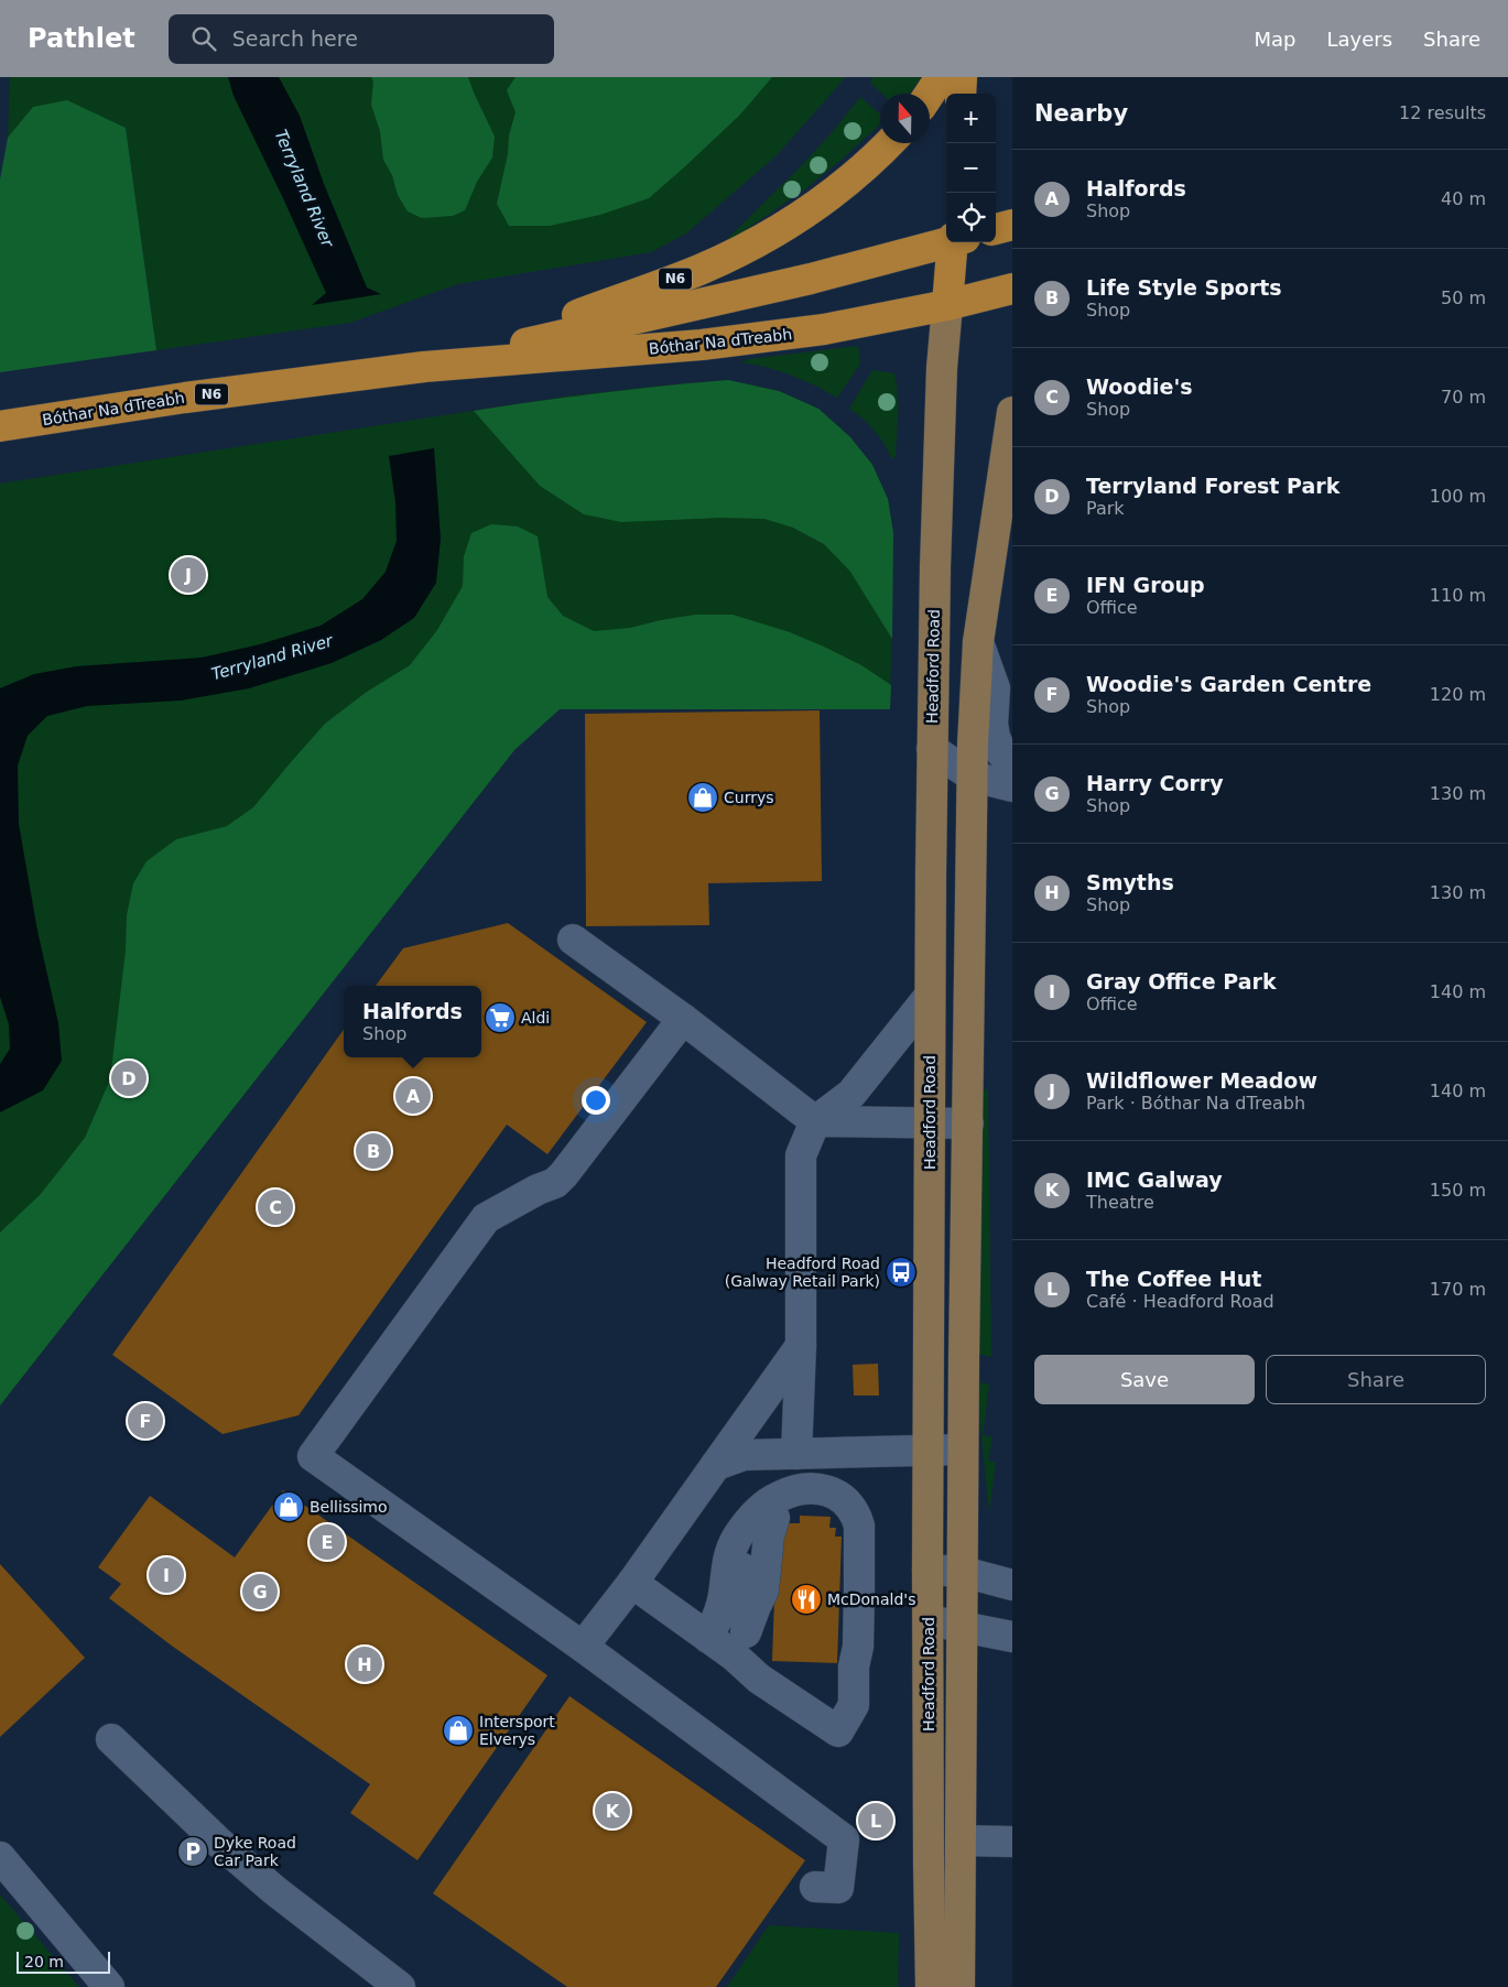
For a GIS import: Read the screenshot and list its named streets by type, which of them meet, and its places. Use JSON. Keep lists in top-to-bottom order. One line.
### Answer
{"streets":{"highway":["N6","Bóthar Na dTreabh","Headford Road"]},"crossings":[["N6","Bóthar Na dTreabh"],["Bóthar Na dTreabh","Headford Road"]],"water":["Terryland River"],"places":{"shop":["Currys","Bellissimo","Intersport Elverys"],"supermarket":["Aldi"],"bus stop":["Headford Road (Galway Retail Park)"],"restaurant":["McDonald's"],"parking":["Dyke Road Car Park"]},"scale_bar":"20 m","north":"top","page":{"header":"Pathlet","search":"Search here","nav":["Map","Layers","Share"],"heading":["Nearby","12 results"],"map_buttons":["+","−"],"list":[{"mark":"A","name":"Halfords","note":"Shop","value":"40 m"},{"mark":"B","name":"Life Style Sports","note":"Shop","value":"50 m"},{"mark":"C","name":"Woodie's","note":"Shop","value":"70 m"},{"mark":"D","name":"Terryland Forest Park","note":"Park","value":"100 m"},{"mark":"E","name":"IFN Group","note":"Office","value":"110 m"},{"mark":"F","name":"Woodie's Garden Centre","note":"Shop","value":"120 m"},{"mark":"G","name":"Harry Corry","note":"Shop","value":"130 m"},{"mark":"H","name":"Smyths","note":"Shop","value":"130 m"},{"mark":"I","name":"Gray Office Park","note":"Office","value":"140 m"},{"mark":"J","name":"Wildflower Meadow","note":"Park · Bóthar Na dTreabh","value":"140 m"},{"mark":"K","name":"IMC Galway","note":"Theatre","value":"150 m"},{"mark":"L","name":"The Coffee Hut","note":"Café · Headford Road","value":"170 m"}],"pins":["J","D","A","B","C","F","E","I","G","H","K","L"],"popup":["Halfords","Shop"],"buttons":["Save","Share"],"scale":"20 m"}}
